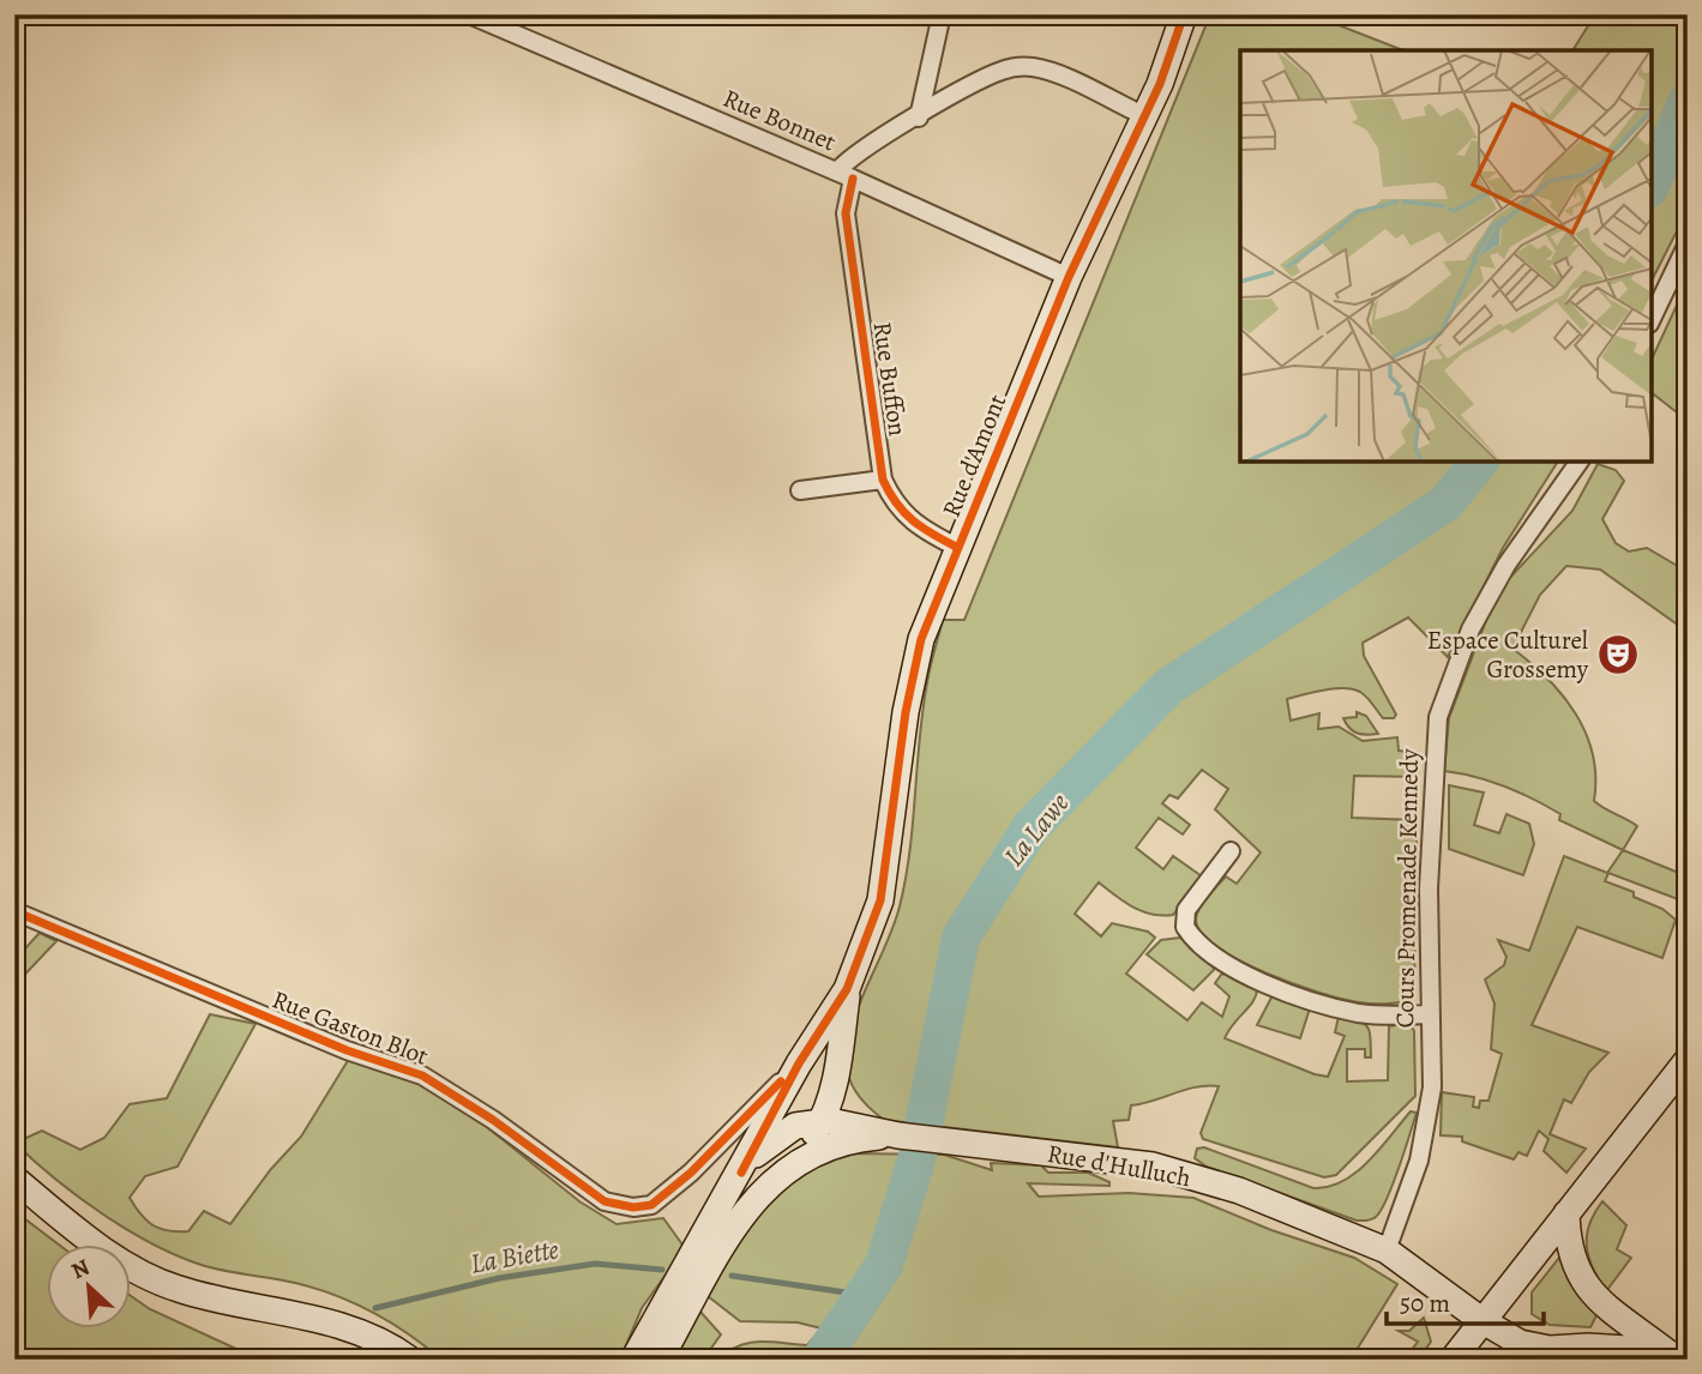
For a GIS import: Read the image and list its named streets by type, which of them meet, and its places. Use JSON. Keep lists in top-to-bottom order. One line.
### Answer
{"streets":{"street":["Rue Bonnet","Rue Buffon","Rue d'Amont","Cours Promenade Kennedy","Rue Gaston Blot","Rue d'Hulluch"]},"crossings":[["Rue Bonnet","Rue Buffon"],["Rue Bonnet","Rue d'Amont"],["Rue Buffon","Rue d'Amont"],["Rue d'Amont","Rue Gaston Blot"],["Cours Promenade Kennedy","Rue d'Hulluch"]],"water":["La Lawe","La Biette"],"places":{"theatre":["Espace Culturel Grossemy"]},"scale_bar":"50 m","north":"top left"}
